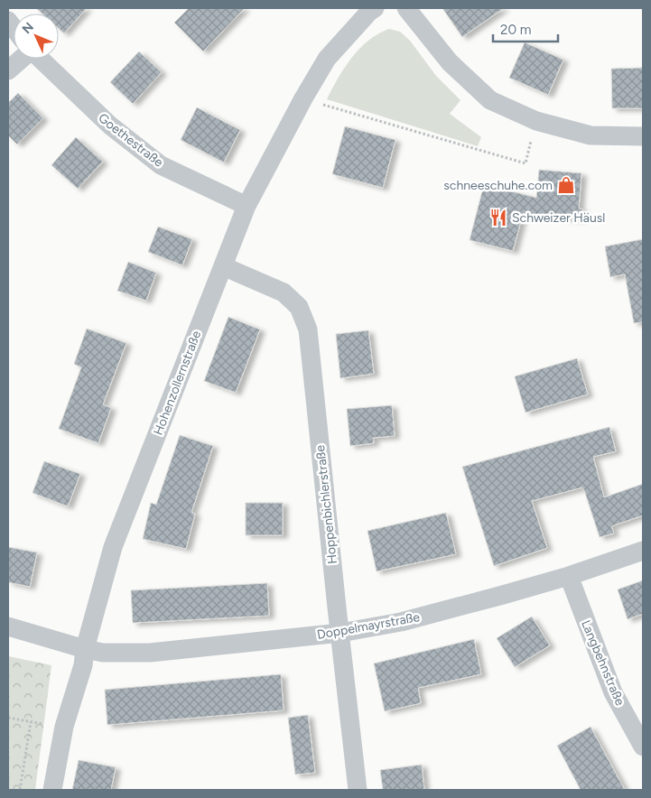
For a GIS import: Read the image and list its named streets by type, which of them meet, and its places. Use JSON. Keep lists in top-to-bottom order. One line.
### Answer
{"streets":{"street":["Goethestraße","Hohenzollernstraße","Hoppenbichlerstraße","Doppelmayrstraße","Langbehnstraße"]},"crossings":[["Goethestraße","Hohenzollernstraße"],["Hohenzollernstraße","Hoppenbichlerstraße"],["Hohenzollernstraße","Doppelmayrstraße"],["Hoppenbichlerstraße","Doppelmayrstraße"],["Doppelmayrstraße","Langbehnstraße"]],"places":{"shop":["schneeschuhe.com"],"restaurant":["Schweizer Häusl"]},"scale_bar":"20 m","north":"top left"}
